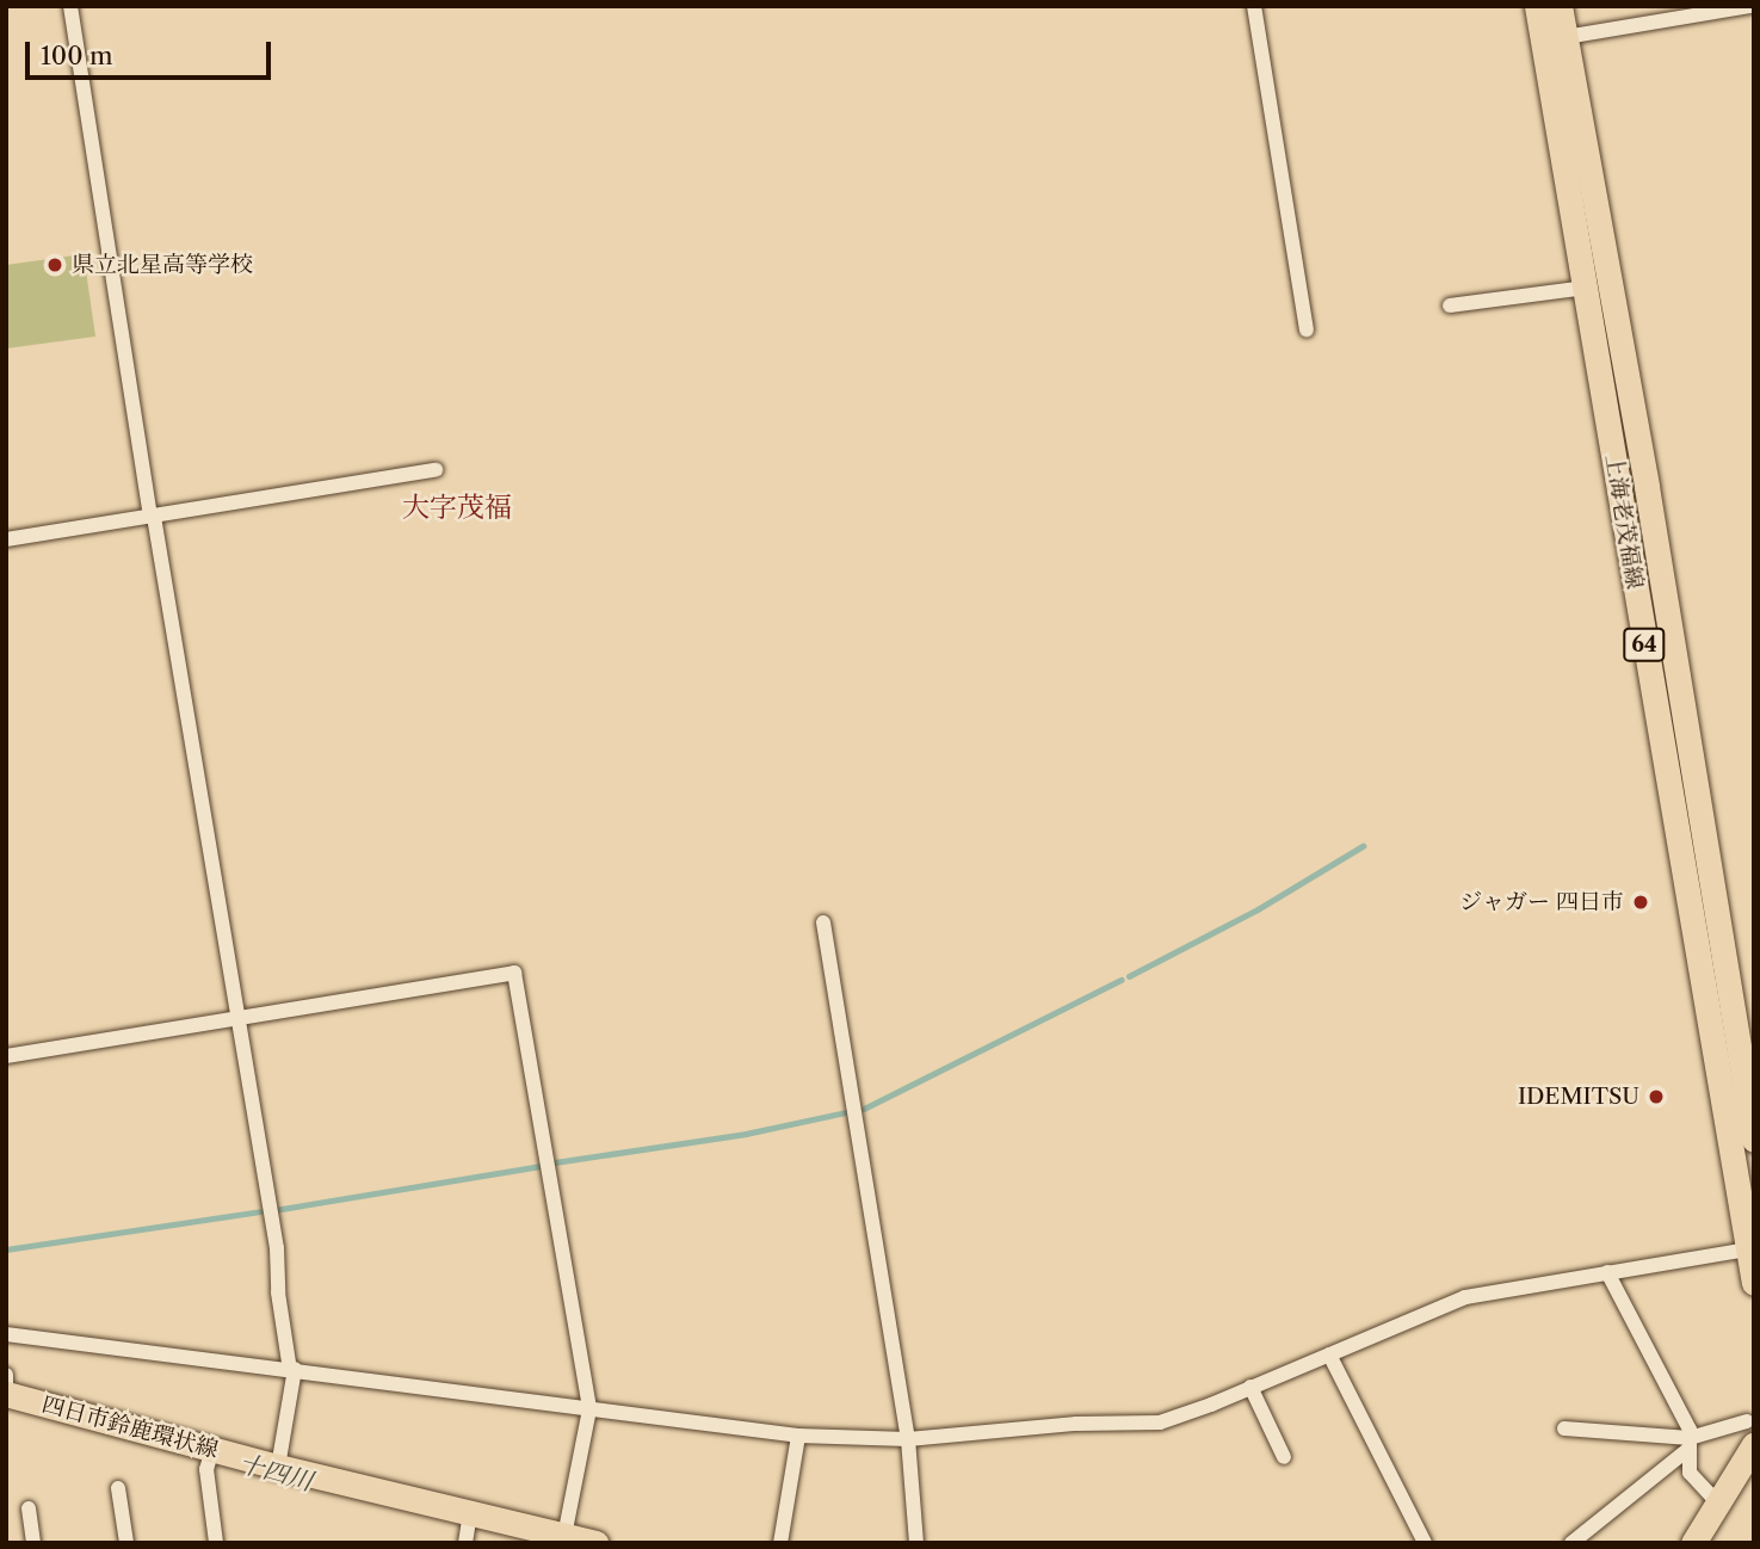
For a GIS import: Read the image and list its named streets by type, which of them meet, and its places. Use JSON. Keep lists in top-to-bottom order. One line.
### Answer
{"streets":{"main road":["上海老茂福線","64","四日市鈴鹿環状線"]},"districts":["大字茂福"],"water":["十四川"],"places":["県立北星高等学校","ジャガー 四日市","IDEMITSU"],"scale_bar":"100 m"}
